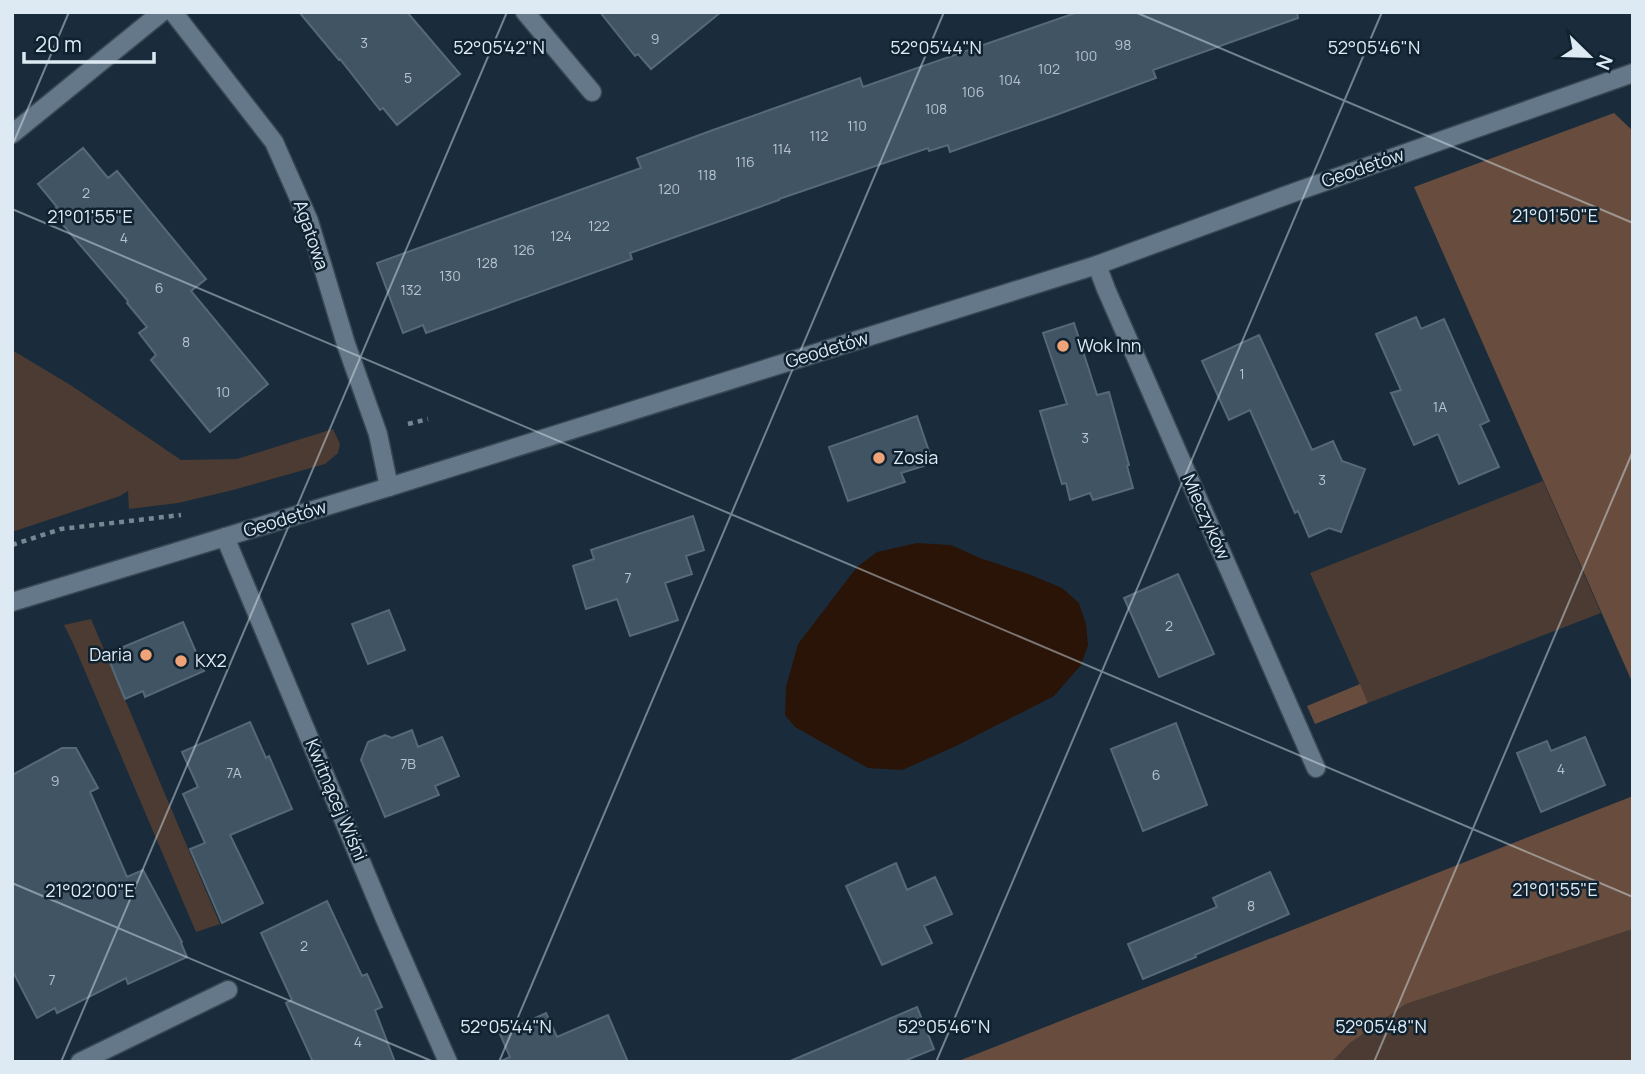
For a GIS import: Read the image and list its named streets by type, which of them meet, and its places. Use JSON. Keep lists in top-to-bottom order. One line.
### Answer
{"streets":{"street":["Geodetów","Agatowa","Mieczyków","Kwitnącej Wiśni"]},"crossings":[["Geodetów","Agatowa"],["Geodetów","Mieczyków"],["Geodetów","Kwitnącej Wiśni"]],"places":["Wok Inn","Zosia","Daria","KX2"],"house_numbers":["9","3","98","100","102","5","104","106","108","110","112","114","116","118","120","2","122","124","4","126","128","130","6","132","8","1","10","1A","3","3","7","2","7B","4","7A","6","9","8","2","7","4"],"scale_bar":"20 m","north":"bottom right","coordinates":["52°05'42\"N","52°05'44\"N","52°05'46\"N","21°01'50\"E","21°01'55\"E","21°02'00\"E","52°05'48\"N"]}
